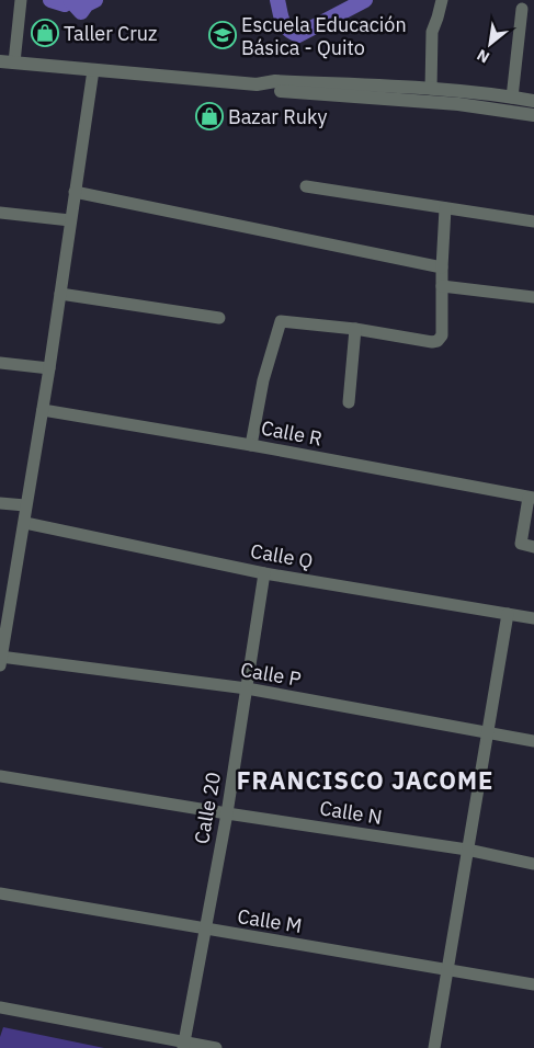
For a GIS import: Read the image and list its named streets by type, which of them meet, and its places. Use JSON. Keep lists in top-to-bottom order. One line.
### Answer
{"streets":{"street":["Calle R","Calle Q","Calle P","Calle 20","Calle N","Calle M"]},"crossings":[["Calle Q","Calle 20"],["Calle P","Calle 20"],["Calle 20","Calle N"],["Calle 20","Calle M"]],"districts":["FRANCISCO JACOME"],"places":{"shop":["Taller Cruz","Bazar Ruky"],"school or university":["Escuela Educación Básica - Quito"]},"north":"bottom left"}
